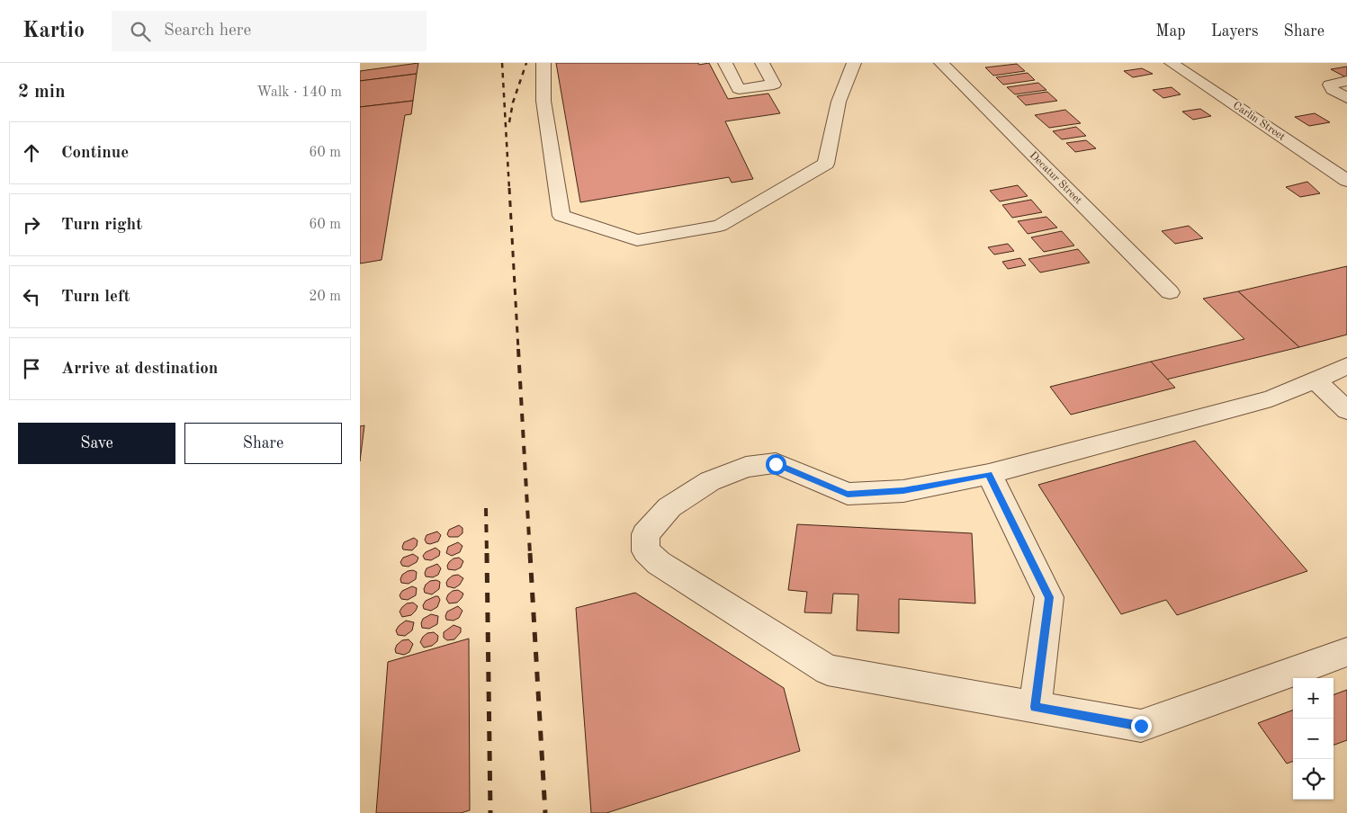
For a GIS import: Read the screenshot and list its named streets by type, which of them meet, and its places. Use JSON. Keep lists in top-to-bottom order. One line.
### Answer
{"streets":{"street":["Carlin Street","Decatur Street"]},"page":{"header":"Kartio","search":"Search here","nav":["Map","Layers","Share"],"heading":["2 min","Walk · 140 m"],"list":[["Continue","60 m"],["Turn right","60 m"],["Turn left","20 m"],"Arrive at destination"],"buttons":["Save","Share"],"map_buttons":["+","−"]}}
